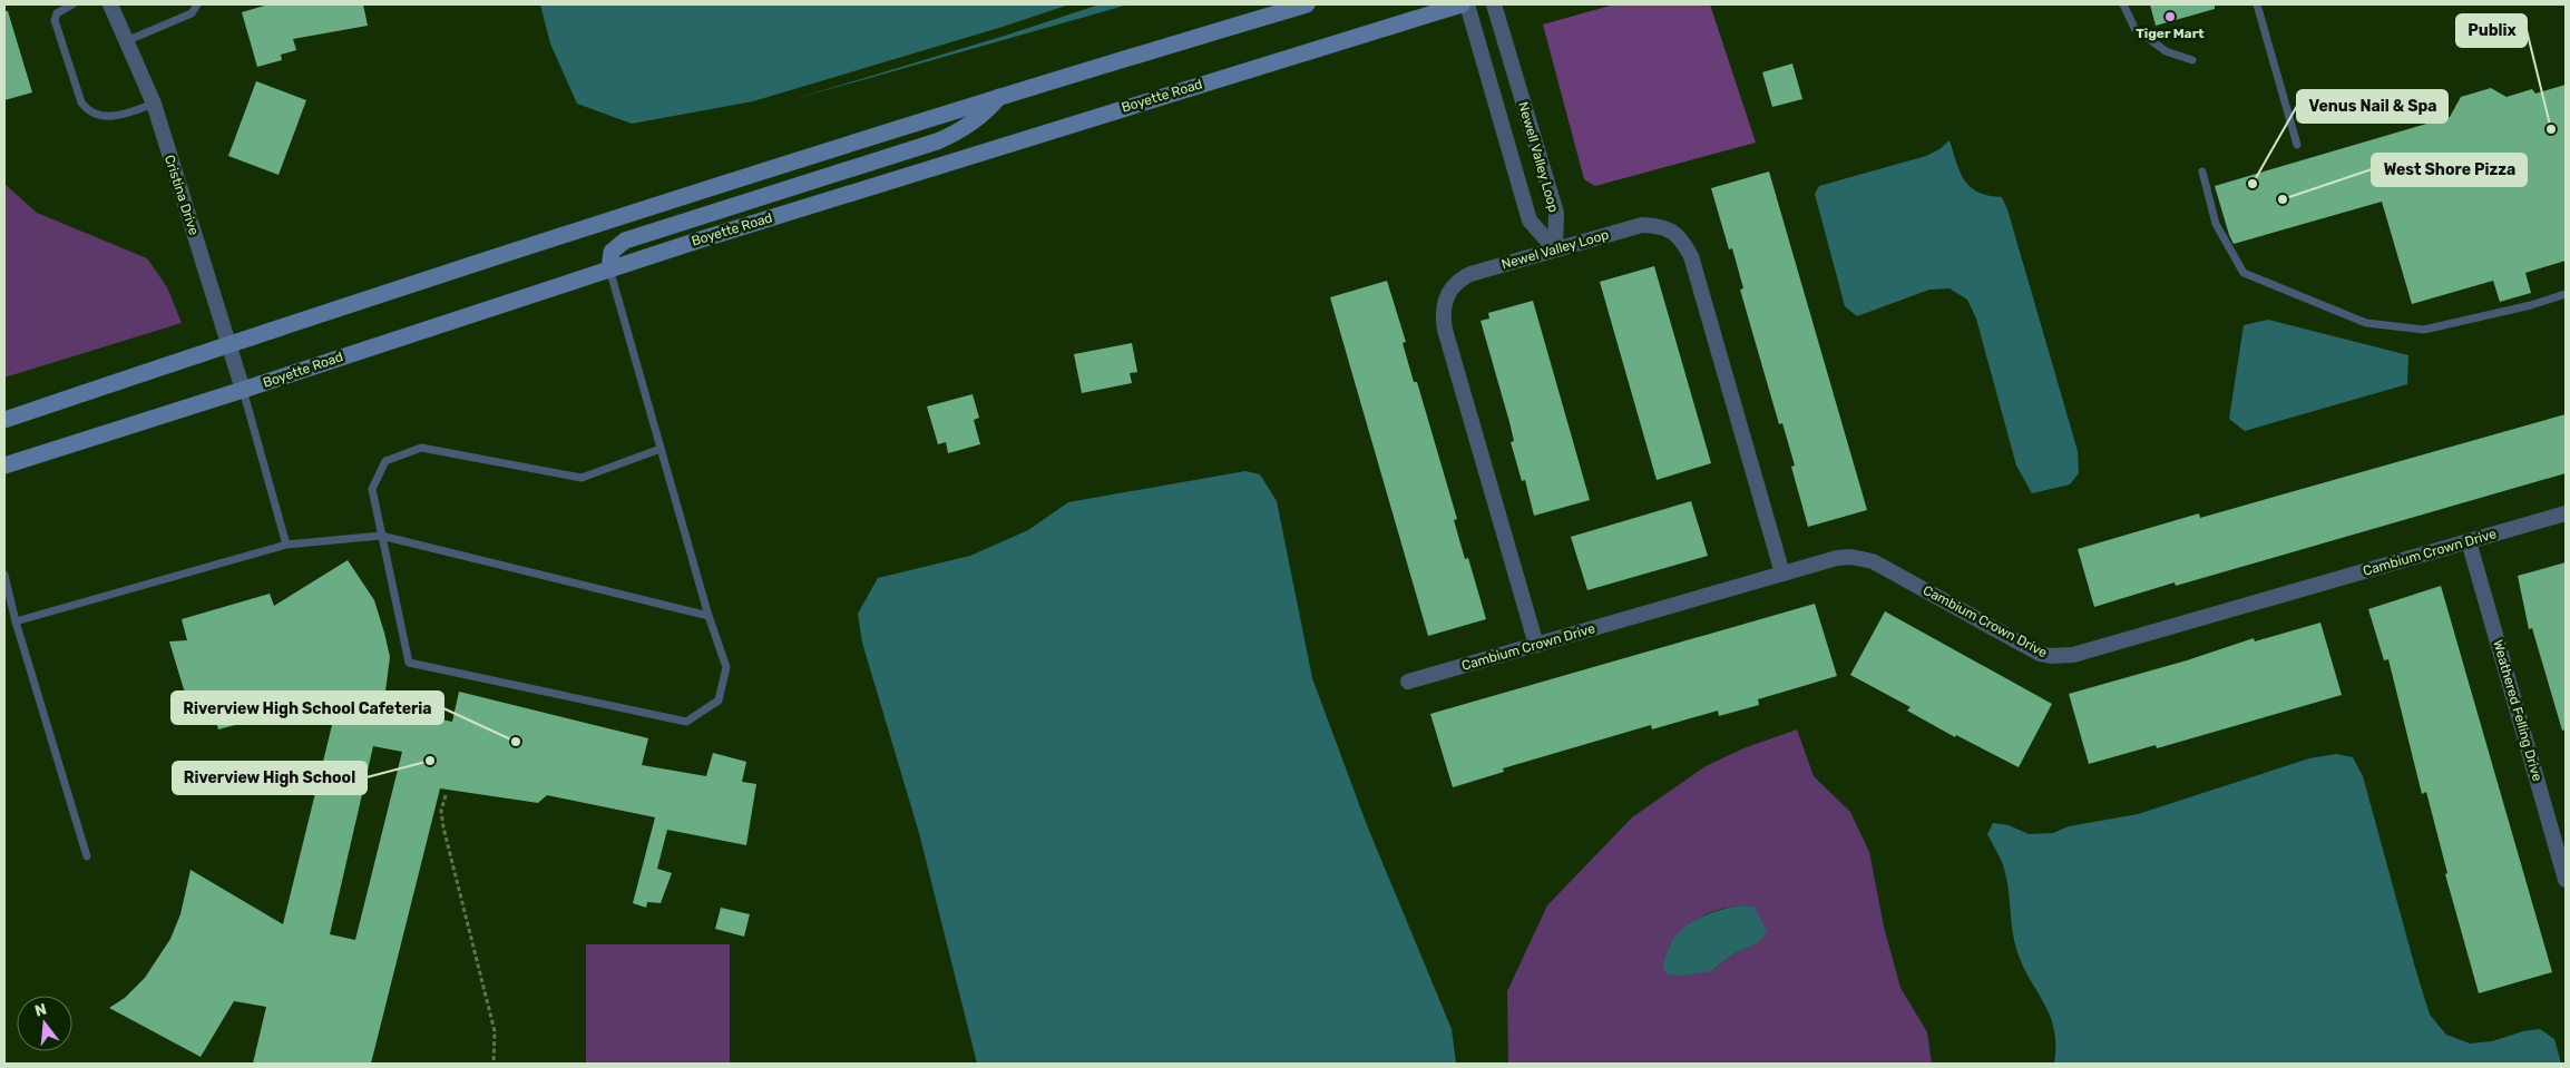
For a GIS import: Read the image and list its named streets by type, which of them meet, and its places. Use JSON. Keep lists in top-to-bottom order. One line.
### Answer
{"streets":{"main road":["Boyette Road"],"street":["Newell Valley Loop","Cristina Drive","Newel Valley Loop","Cambium Crown Drive","Weathered Felling Drive"]},"crossings":[["Boyette Road","Cristina Drive"],["Newell Valley Loop","Newel Valley Loop"],["Newel Valley Loop","Cambium Crown Drive"],["Cambium Crown Drive","Weathered Felling Drive"]],"places":["Tiger Mart","Publix","Venus Nail & Spa","West Shore Pizza","Riverview High School Cafeteria","Riverview High School"],"north":"top"}
